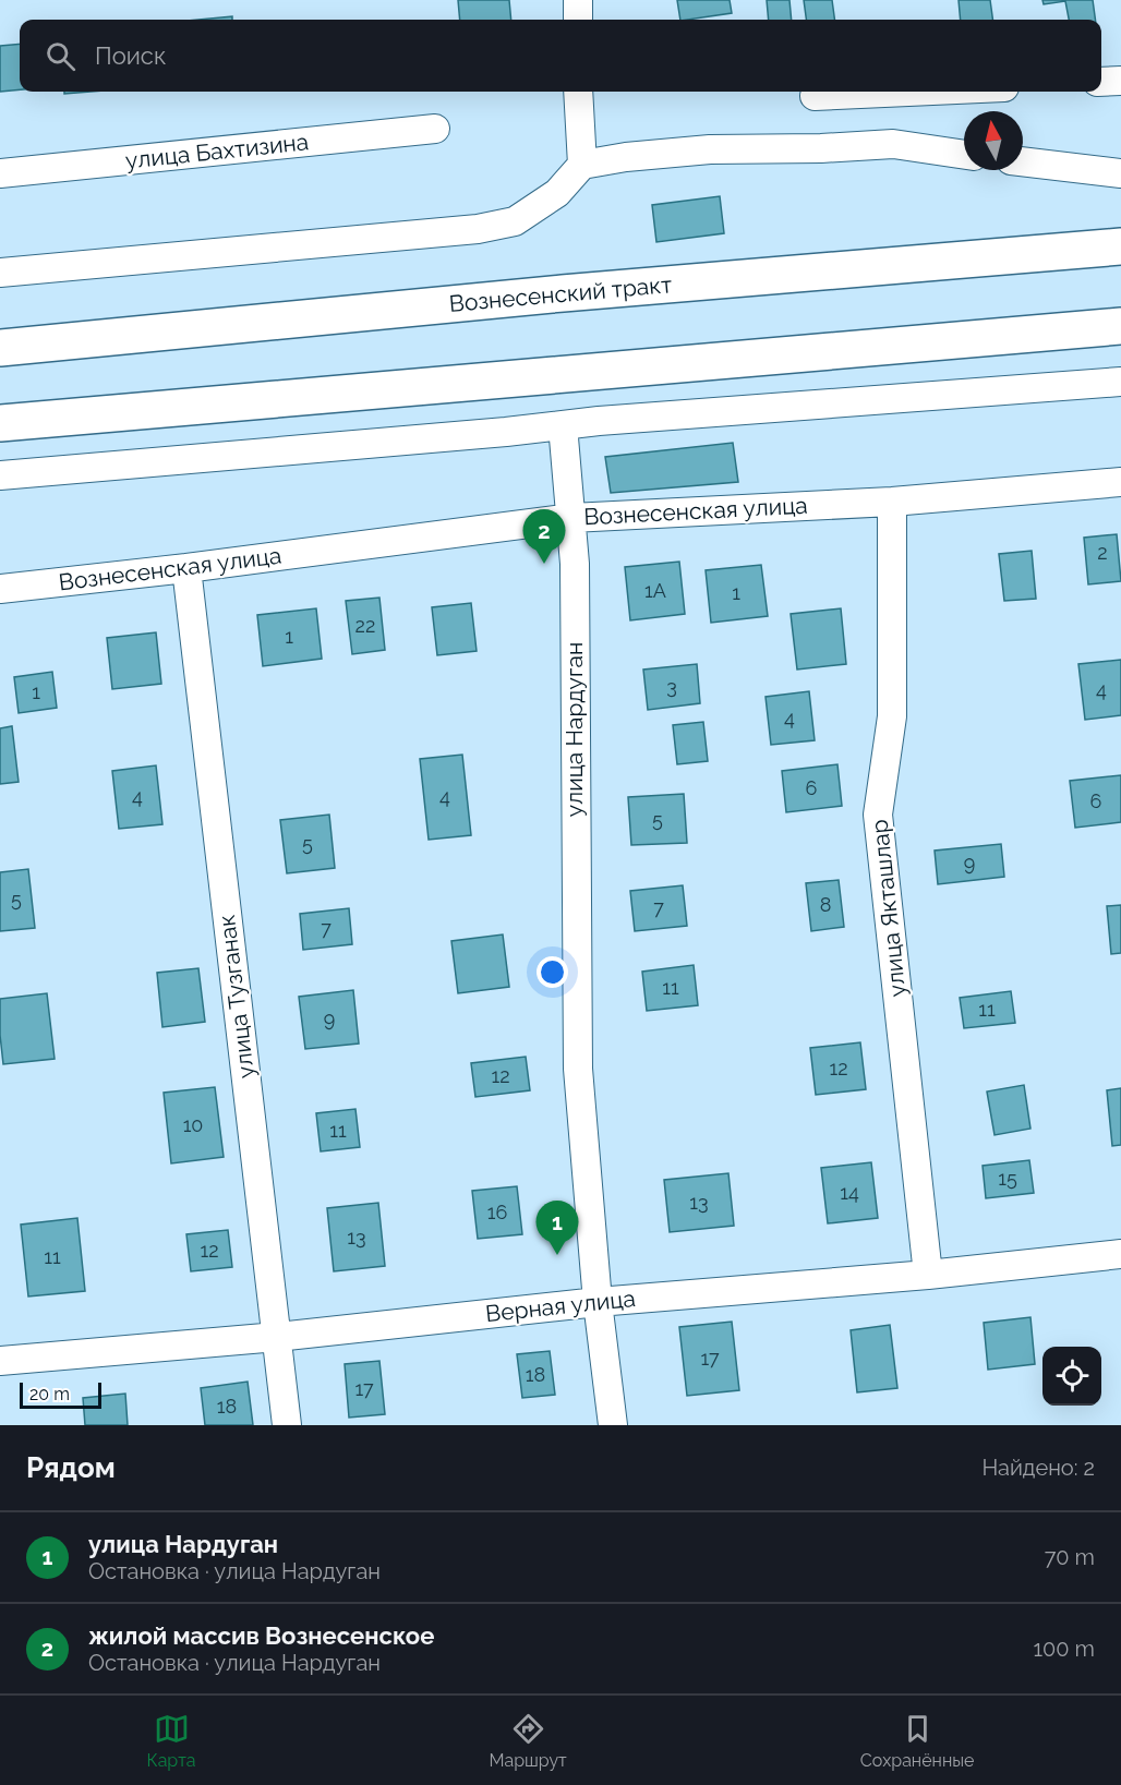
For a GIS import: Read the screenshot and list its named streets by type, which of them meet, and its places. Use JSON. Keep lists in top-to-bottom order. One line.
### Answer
{"streets":{"main road":["Вознесенский тракт"],"street":["улица Бахтизина","Вознесенская улица","улица Нардуган","улица Якташлар","улица Тузганак","Верная улица"]},"crossings":[["Вознесенская улица","улица Нардуган"],["Вознесенская улица","улица Якташлар"],["Вознесенская улица","улица Тузганак"],["улица Нардуган","Верная улица"],["улица Якташлар","Верная улица"],["улица Тузганак","Верная улица"]],"house_numbers":["2","1А","1","22","1","3","4","1","4","6","4","4","6","5","5","9","5","8","7","7","11","11","9","12","12","10","11","15","14","13","16","13","12","11","17","18","17","18"],"scale_bar":"20 m","north":"top","page":{"search":"Поиск","pins":["2","1"],"scale":"20 m","heading":["Рядом","Найдено: 2"],"list":[{"mark":"1","name":"улица Нардуган","note":"Остановка · улица Нардуган","value":"70 m"},{"mark":"2","name":"жилой массив Вознесенское","note":"Остановка · улица Нардуган","value":"100 m"}],"nav":["Карта","Маршрут","Сохранённые"]}}
